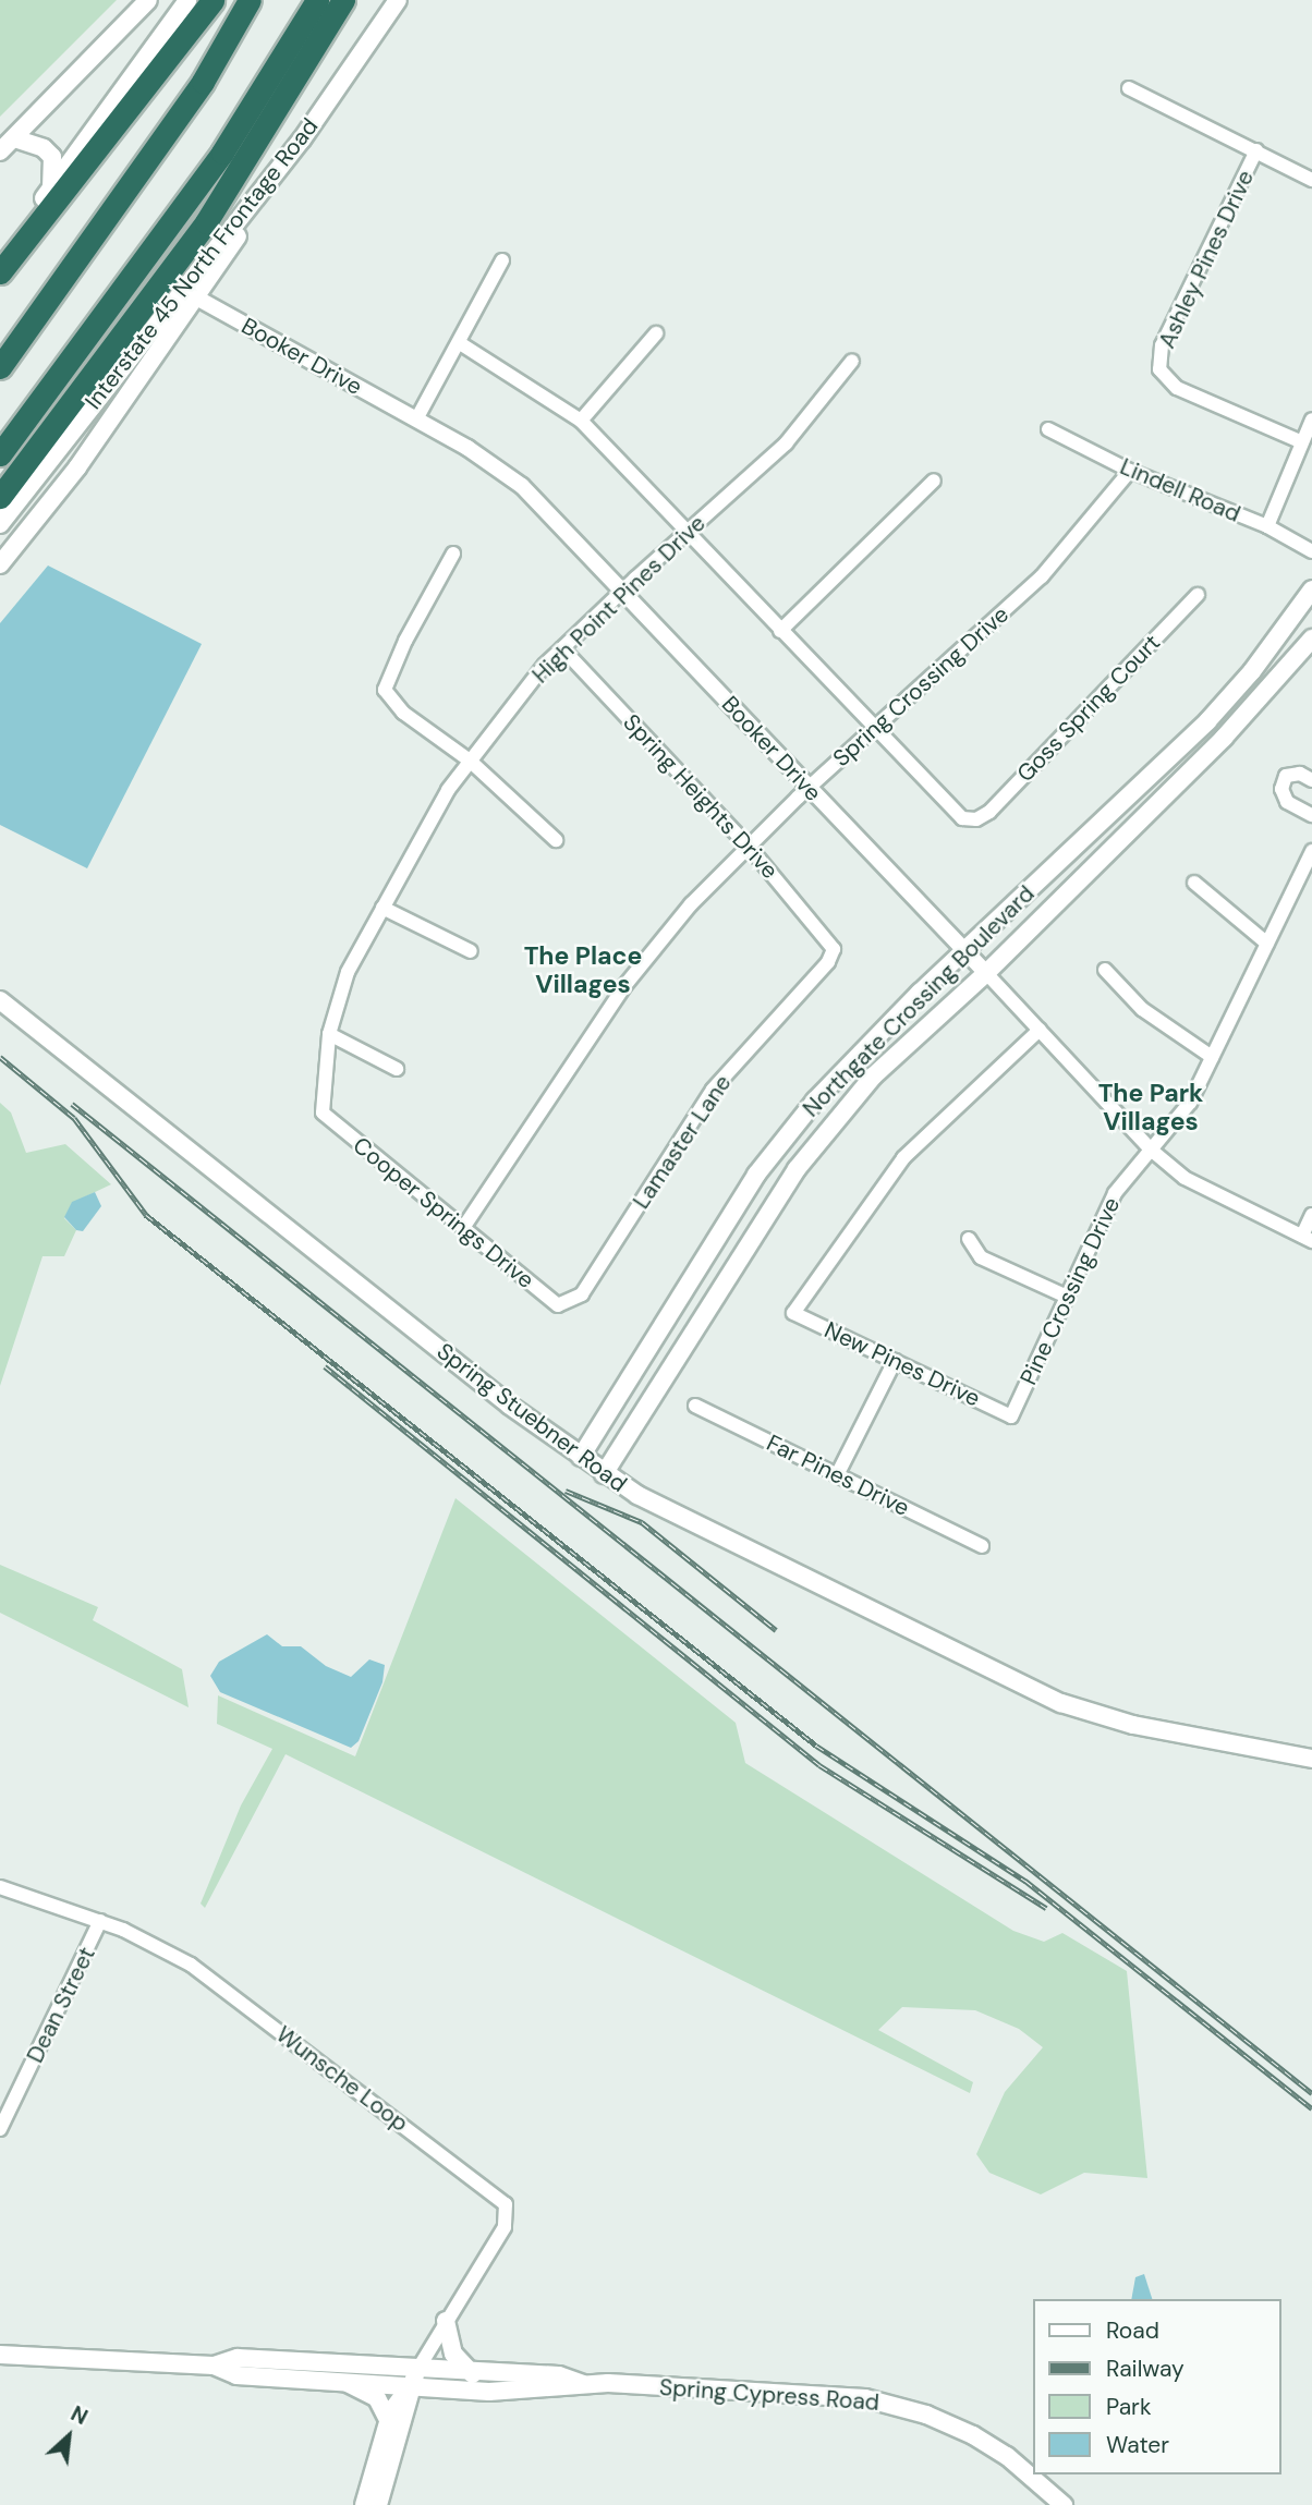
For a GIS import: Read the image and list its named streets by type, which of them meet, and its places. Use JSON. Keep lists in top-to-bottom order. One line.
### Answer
{"streets":{"main road":["Interstate 45 North Frontage Road","Northgate Crossing Boulevard","Spring Stuebner Road","Spring Cypress Road"],"street":["Ashley Pines Drive","Booker Drive","Lindell Road","High Point Pines Drive","Spring Crossing Drive","Goss Spring Court","Spring Heights Drive","Lamaster Lane","Cooper Springs Drive","Pine Crossing Drive","New Pines Drive","Far Pines Drive","Dean Street","Wunsche Loop"]},"crossings":[["Booker Drive","High Point Pines Drive"],["Booker Drive","Spring Crossing Drive"],["Booker Drive","Northgate Crossing Boulevard"],["Booker Drive","Pine Crossing Drive"],["Booker Drive","New Pines Drive"],["Lindell Road","Spring Crossing Drive"],["High Point Pines Drive","Spring Heights Drive"],["High Point Pines Drive","Cooper Springs Drive"],["Spring Crossing Drive","Goss Spring Court"],["Spring Crossing Drive","Spring Heights Drive"],["Spring Crossing Drive","Cooper Springs Drive"],["Spring Heights Drive","Lamaster Lane"],["Northgate Crossing Boulevard","Spring Stuebner Road"],["Lamaster Lane","Cooper Springs Drive"],["Pine Crossing Drive","New Pines Drive"],["Dean Street","Wunsche Loop"],["Wunsche Loop","Spring Cypress Road"]],"districts":["The Place Villages","The Park Villages"],"legend":["Road","Railway","Park","Water"],"north":"top right"}
